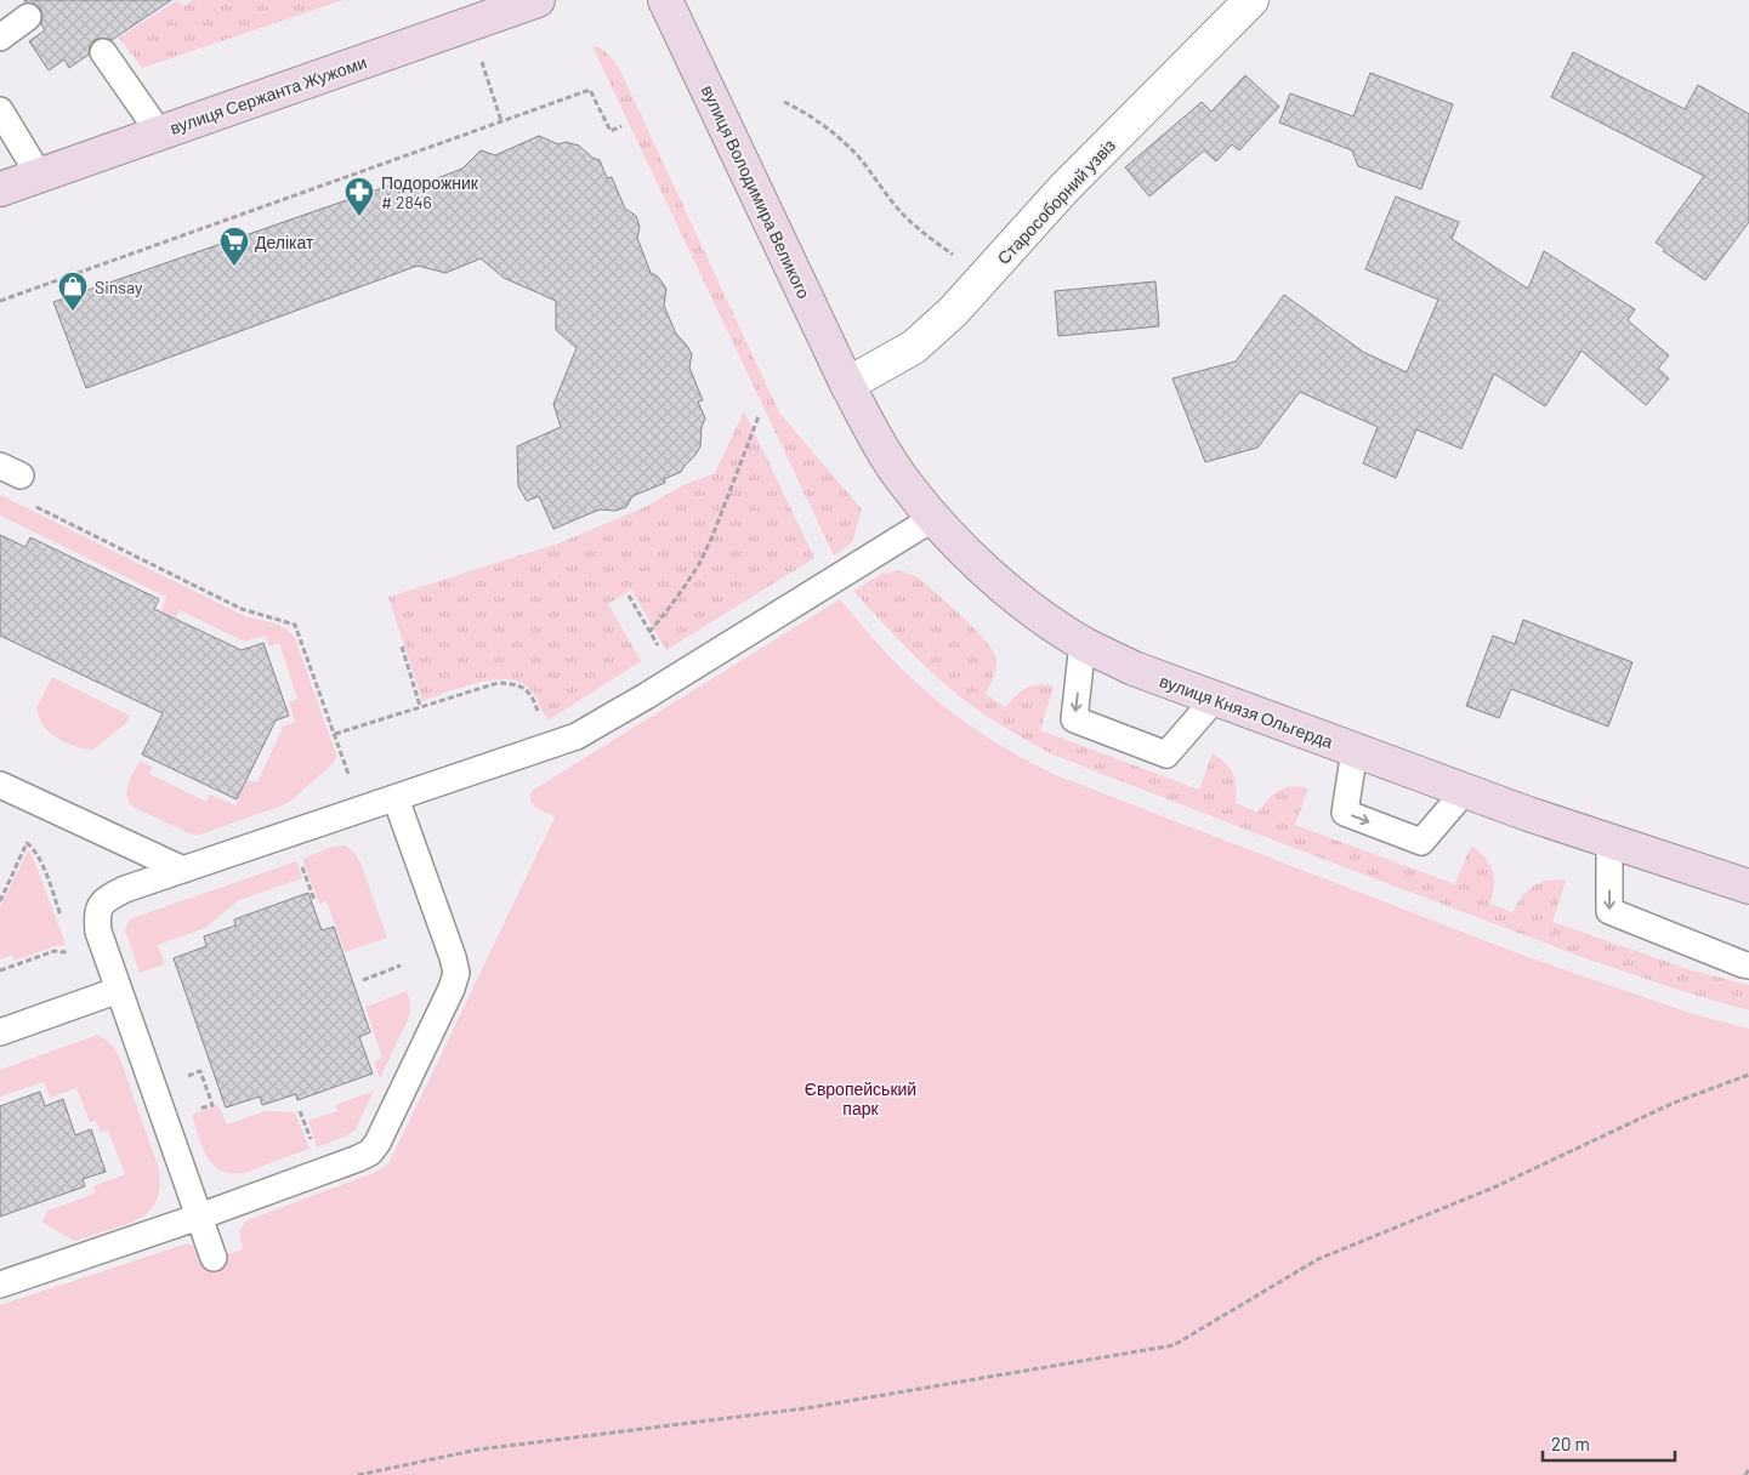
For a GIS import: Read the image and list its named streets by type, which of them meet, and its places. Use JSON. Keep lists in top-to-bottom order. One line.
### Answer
{"streets":{"main road":["вулиця Сержанта Жужоми","вулиця Володимира Великого","вулиця Князя Ольгерда"],"street":["Старособорний узвіз"]},"crossings":[["вулиця Володимира Великого","Старособорний узвіз"],["вулиця Володимира Великого","вулиця Князя Ольгерда"],["Старособорний узвіз","вулиця Князя Ольгерда"]],"parks":["Європейський парк"],"places":{"pharmacy":["Подорожник # 2846"],"supermarket":["Делікат"],"shop":["Sinsay"]},"scale_bar":"20 m"}
